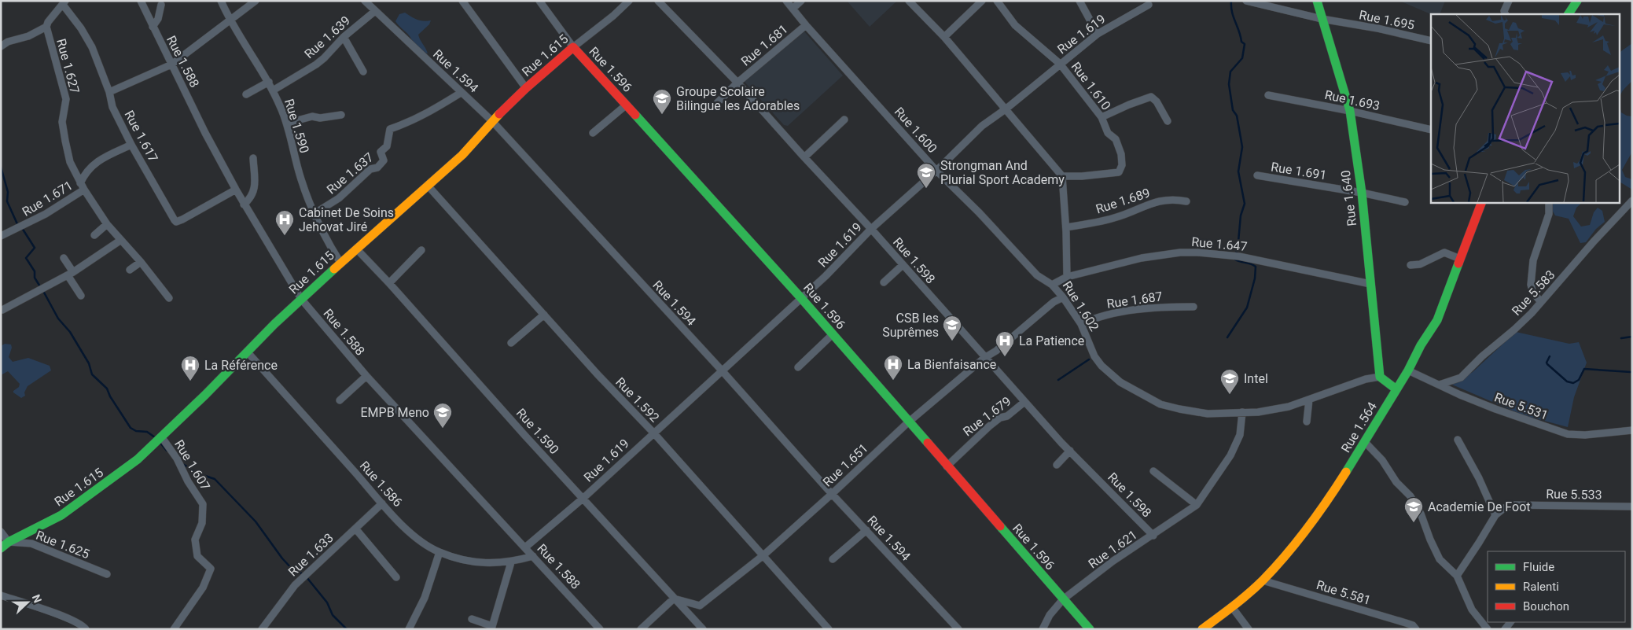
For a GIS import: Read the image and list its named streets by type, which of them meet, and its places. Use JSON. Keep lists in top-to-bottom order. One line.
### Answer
{"streets":{"street":["Rue 1.695","Rue 1.619","Rue 1.639","Rue 1.681","Rue 1.615","Rue 1.588","Rue 1.627","Rue 1.596","Rue 1.594","Rue 1.610","Rue 1.693","Rue 1.590","Rue 1.600","Rue 1.617","Rue 1.691","Rue 1.637","Rue 1.671","Rue 1.640","Rue 1.689","Rue 1.647","Rue 1.598","Rue 5.583","Rue 1.687","Rue 1.602","Rue 1.592","Rue 5.531","Rue 1.679","Rue 1.564","Rue 1.607","Rue 1.651","Rue 1.586","Rue 5.533","Rue 1.625","Rue 1.621","Rue 1.633","Rue 5.581"]},"crossings":[["Rue 1.695","Rue 1.640"],["Rue 1.619","Rue 1.588"],["Rue 1.619","Rue 1.596"],["Rue 1.619","Rue 1.594"],["Rue 1.619","Rue 1.610"],["Rue 1.619","Rue 1.590"],["Rue 1.619","Rue 1.600"],["Rue 1.619","Rue 1.598"],["Rue 1.619","Rue 1.592"],["Rue 1.639","Rue 1.594"],["Rue 1.639","Rue 1.590"],["Rue 1.681","Rue 1.600"],["Rue 1.681","Rue 1.598"],["Rue 1.615","Rue 1.588"],["Rue 1.615","Rue 1.596"],["Rue 1.615","Rue 1.594"],["Rue 1.615","Rue 1.590"],["Rue 1.615","Rue 1.592"],["Rue 1.615","Rue 1.607"],["Rue 1.615","Rue 1.586"],["Rue 1.615","Rue 1.625"],["Rue 1.588","Rue 1.617"],["Rue 1.588","Rue 1.586"],["Rue 1.627","Rue 1.617"],["Rue 1.627","Rue 1.671"],["Rue 1.596","Rue 1.679"],["Rue 1.596","Rue 1.651"],["Rue 1.596","Rue 1.621"],["Rue 1.594","Rue 1.637"],["Rue 1.594","Rue 1.651"],["Rue 1.610","Rue 1.602"],["Rue 1.693","Rue 1.640"],["Rue 1.590","Rue 1.637"],["Rue 1.590","Rue 1.651"],["Rue 1.600","Rue 1.602"],["Rue 1.691","Rue 1.640"],["Rue 1.640","Rue 1.647"],["Rue 1.640","Rue 1.602"],["Rue 1.689","Rue 1.602"],["Rue 1.647","Rue 1.602"],["Rue 1.598","Rue 1.679"],["Rue 1.598","Rue 1.651"],["Rue 1.598","Rue 1.621"],["Rue 5.583","Rue 5.531"],["Rue 1.687","Rue 1.602"],["Rue 1.602","Rue 1.651"],["Rue 1.602","Rue 1.621"],["Rue 1.592","Rue 1.651"],["Rue 5.531","Rue 1.564"],["Rue 1.564","Rue 5.581"],["Rue 1.586","Rue 1.633"]],"places":{"school or university":["Groupe Scolaire Bilingue les Adorables","Strongman And Plurial Sport Academy","CSB les Suprêmes","Intel","EMPB Meno","Academie De Foot"],"hospital":["Cabinet De Soins Jehovat Jiré","La Patience","La Bienfaisance","La Référence"]},"legend":["Fluide","Ralenti","Bouchon"],"north":"right"}
